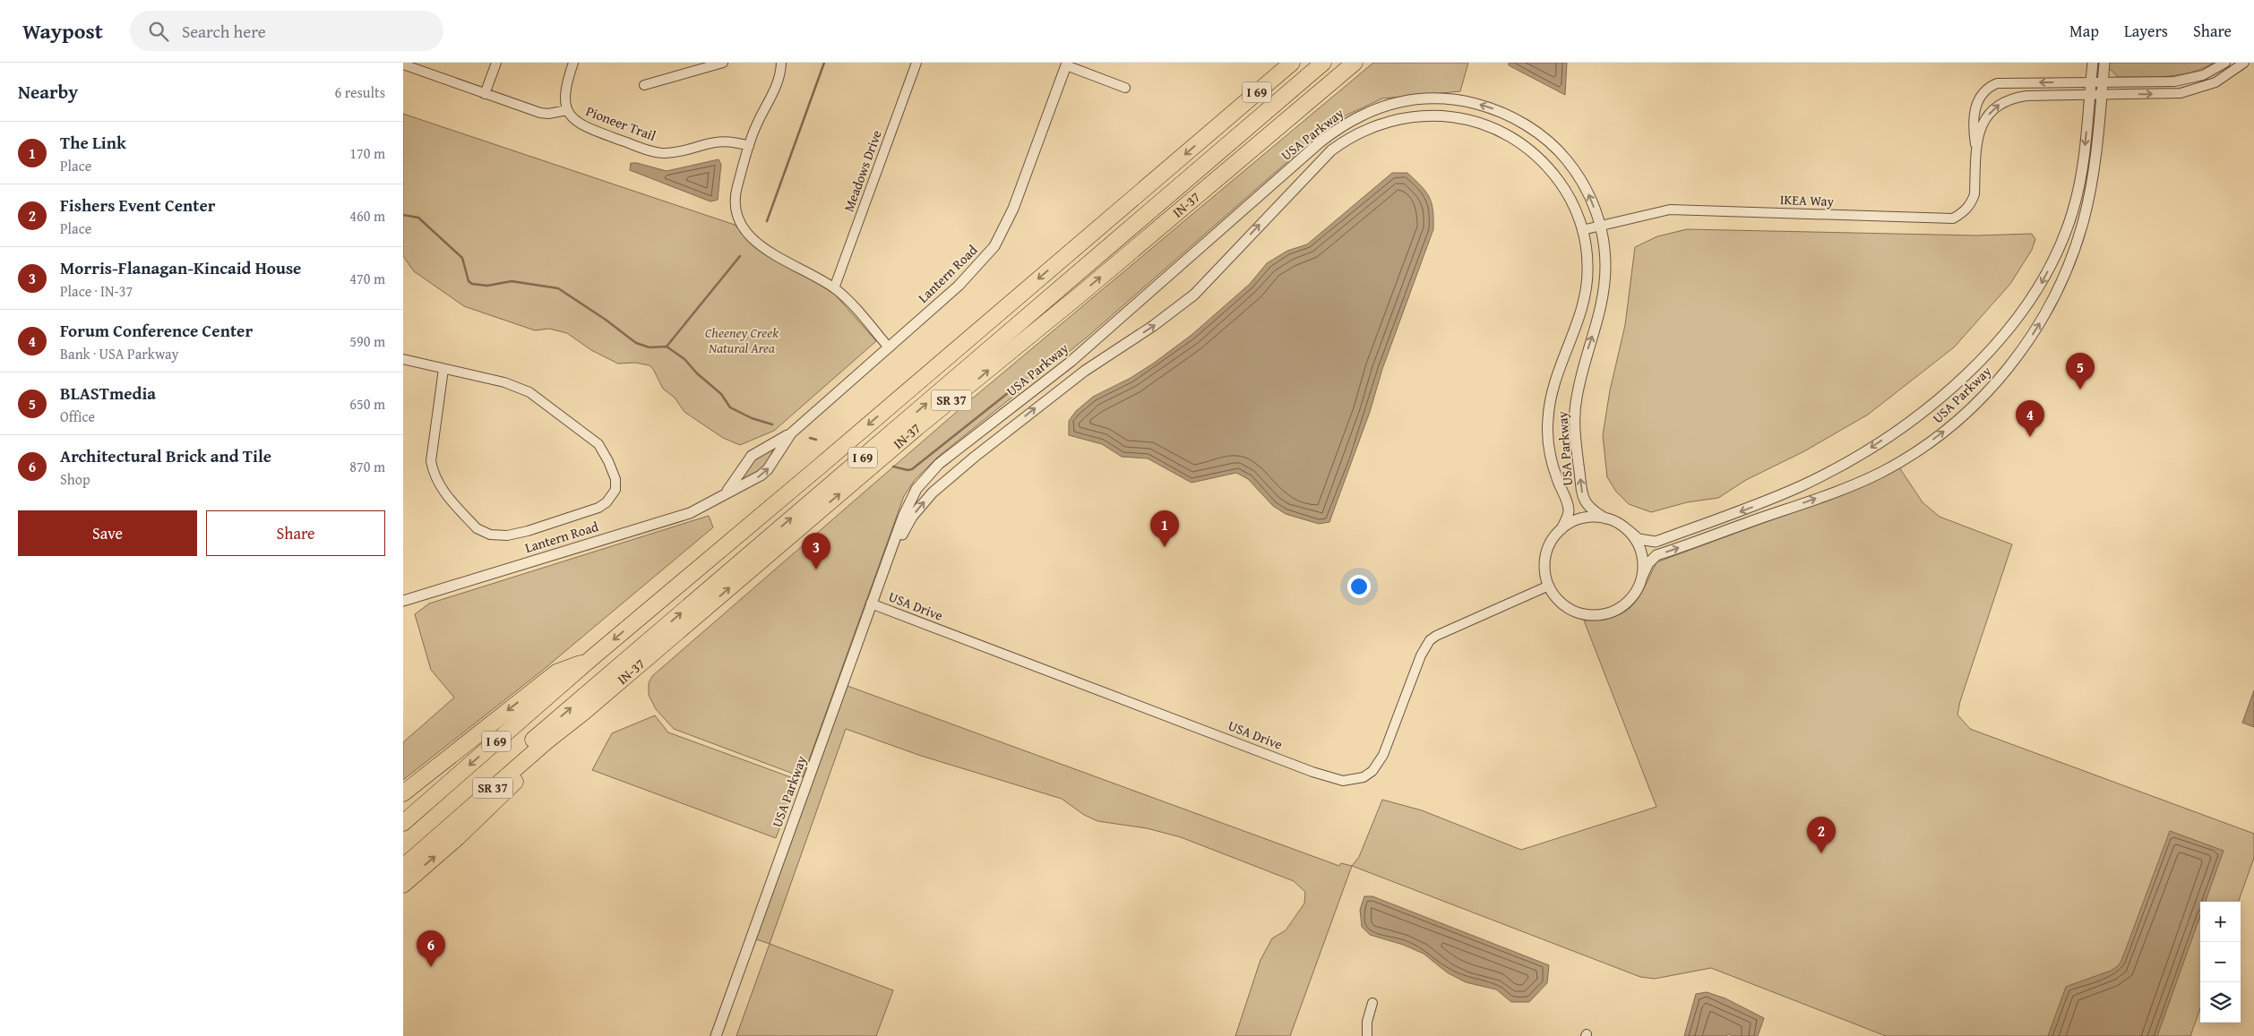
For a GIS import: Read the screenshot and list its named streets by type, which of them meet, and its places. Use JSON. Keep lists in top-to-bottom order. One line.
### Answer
{"streets":{"highway":["I 69","IN-37","SR 37"],"street":["Pioneer Trail","USA Parkway","Meadows Drive","IKEA Way","Lantern Road","USA Drive"]},"crossings":[["USA Parkway","IKEA Way"],["USA Parkway","USA Drive"]],"parks":["Cheeney Creek Natural Area"],"page":{"header":"Waypost","search":"Search here","nav":["Map","Layers","Share"],"heading":["Nearby","6 results"],"list":[{"mark":"1","name":"The Link","note":"Place","value":"170 m"},{"mark":"2","name":"Fishers Event Center","note":"Place","value":"460 m"},{"mark":"3","name":"Morris-Flanagan-Kincaid House","note":"Place · IN-37","value":"470 m"},{"mark":"4","name":"Forum Conference Center","note":"Bank · USA Parkway","value":"590 m"},{"mark":"5","name":"BLASTmedia","note":"Office","value":"650 m"},{"mark":"6","name":"Architectural Brick and Tile","note":"Shop","value":"870 m"}],"pins":["5","4","1","3","2","6"],"buttons":["Save","Share"],"map_buttons":["+","−"]}}
